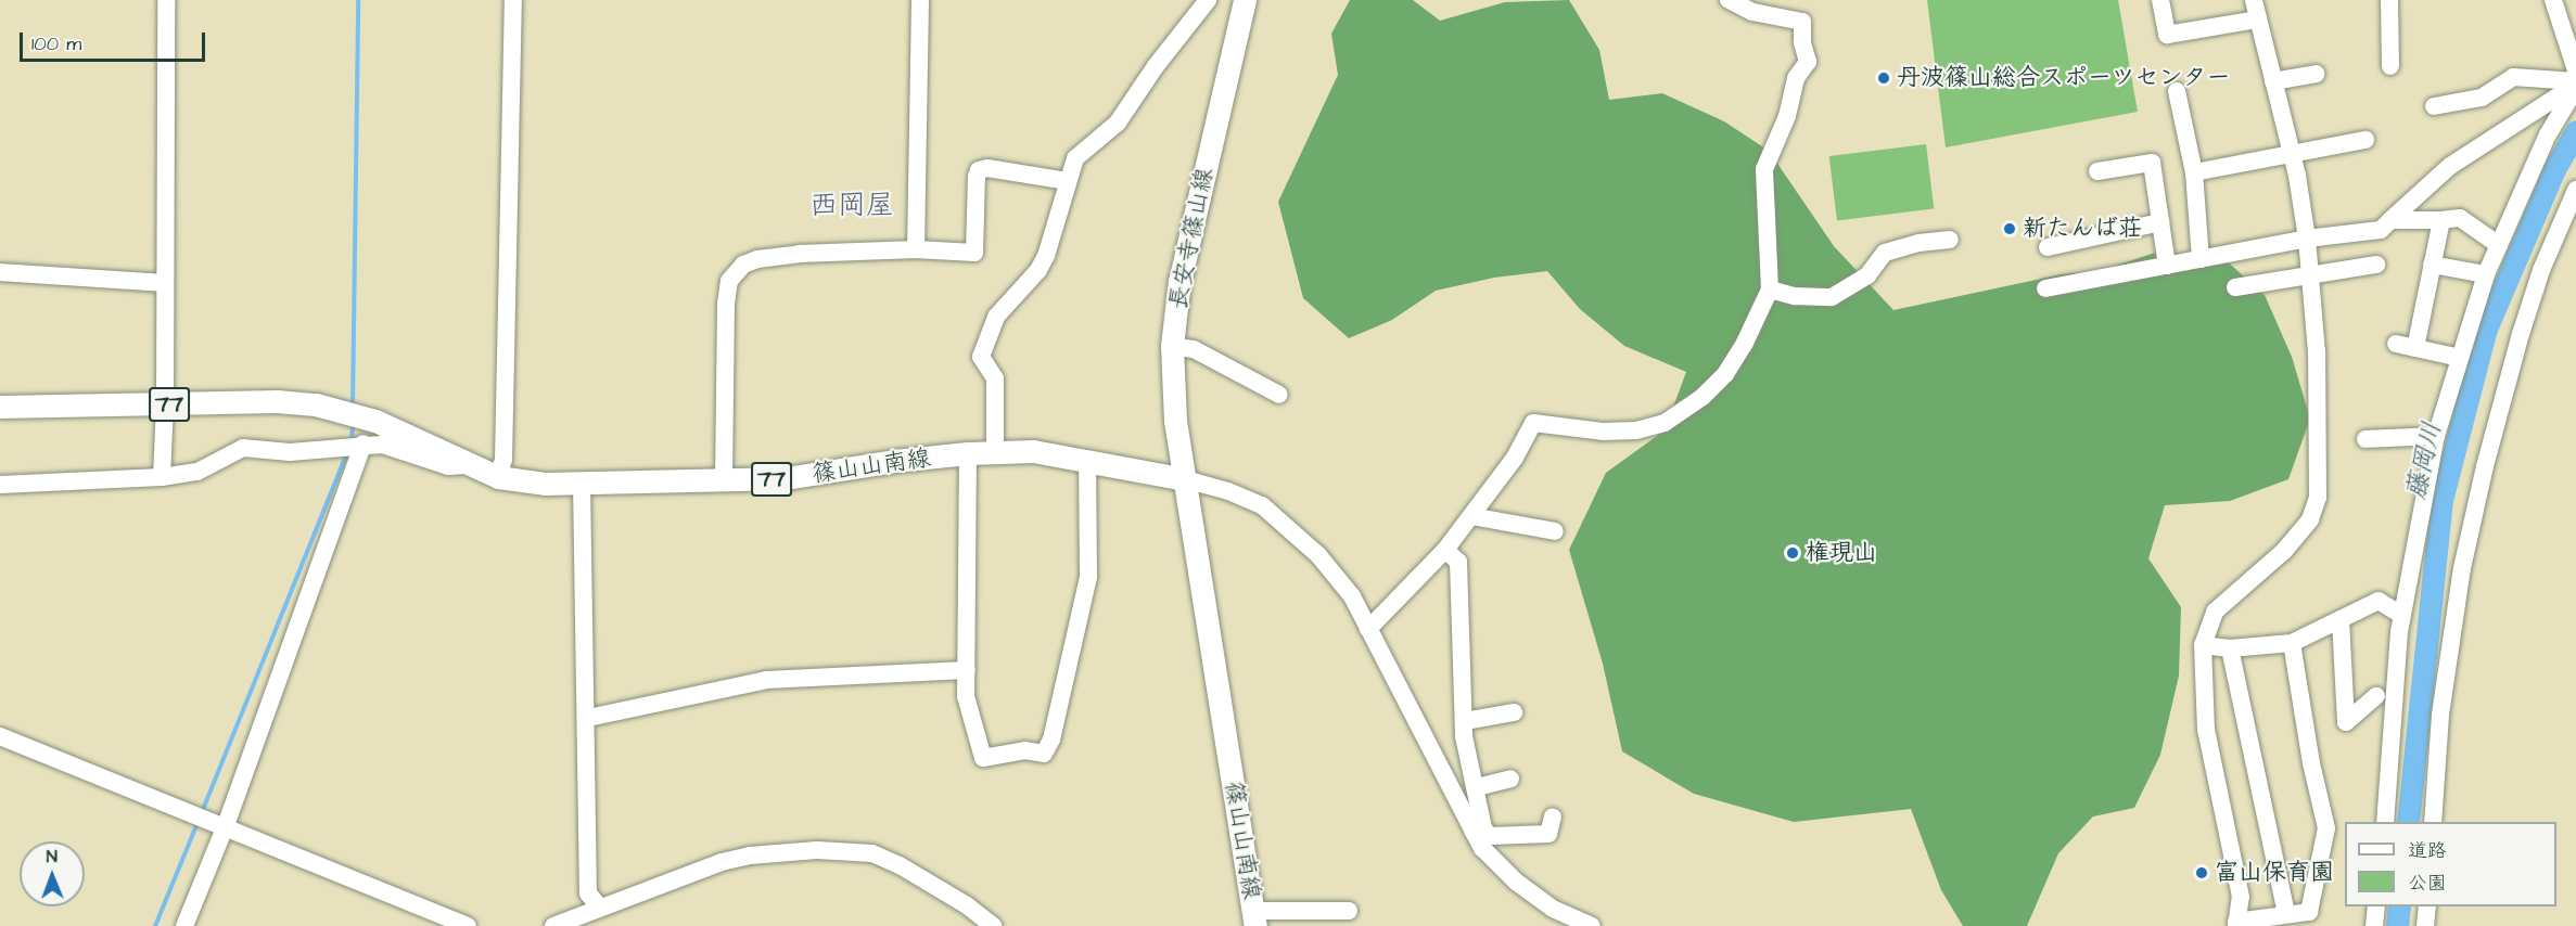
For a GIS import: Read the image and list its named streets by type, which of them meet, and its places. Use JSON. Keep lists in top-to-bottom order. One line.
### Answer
{"streets":{"main road":["長安寺篠山線","77","篠山山南線"]},"crossings":[["長安寺篠山線","篠山山南線"]],"districts":["西岡屋"],"water":["藤岡川"],"places":["丹波篠山総合スポーツセンター","新たんば荘","権現山","富山保育園"],"legend":["道路","公園"],"scale_bar":"100 m","north":"top"}
